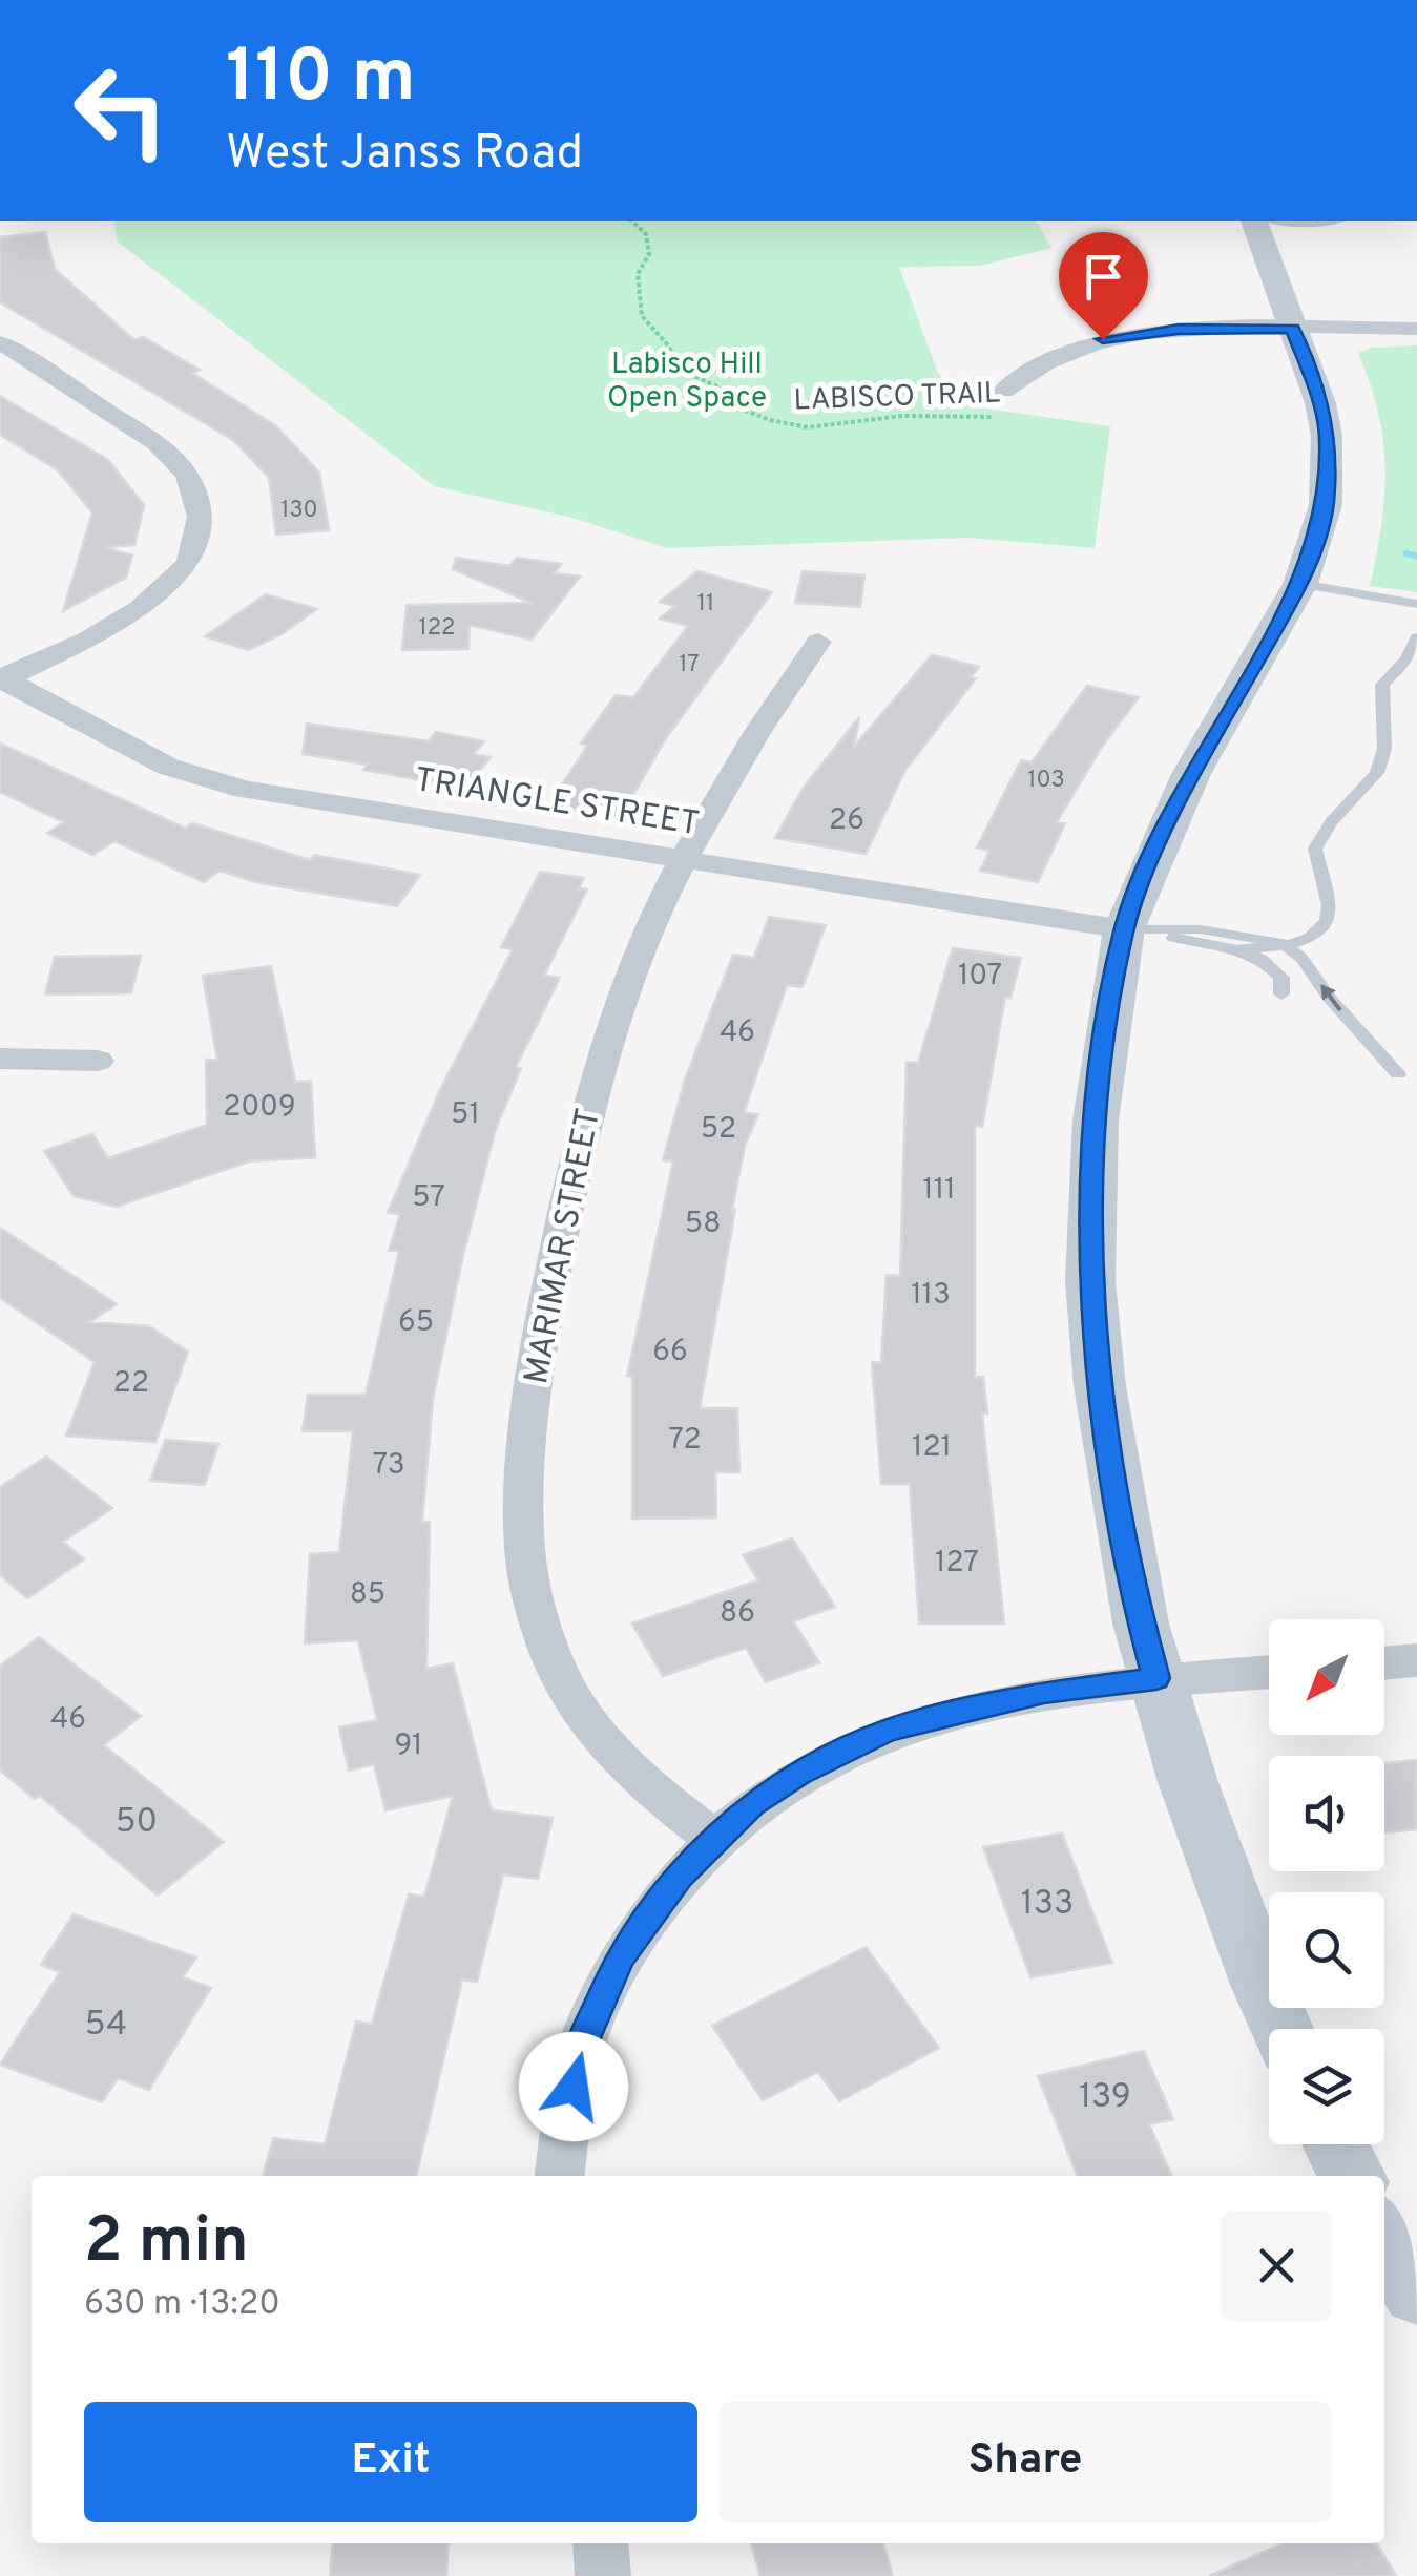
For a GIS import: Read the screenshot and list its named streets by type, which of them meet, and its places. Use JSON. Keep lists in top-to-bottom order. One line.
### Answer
{"streets":{"street":["TRIANGLE STREET","MARIMAR STREET"],"path":["LABISCO TRAIL"]},"crossings":[["TRIANGLE STREET","MARIMAR STREET"]],"parks":["Labisco Hill Open Space"],"house_numbers":["130","11","122","17","103","26","107","46","2009","51","52","111","57","58","113","65","66","22","72","121","73","127","85","86","46","91","50","133","54","139"],"north":"bottom left","page":{"turn":["110 m","West Janss Road"],"heading":["2 min","630 m · 13:20"],"buttons":["Exit","Share"]}}
